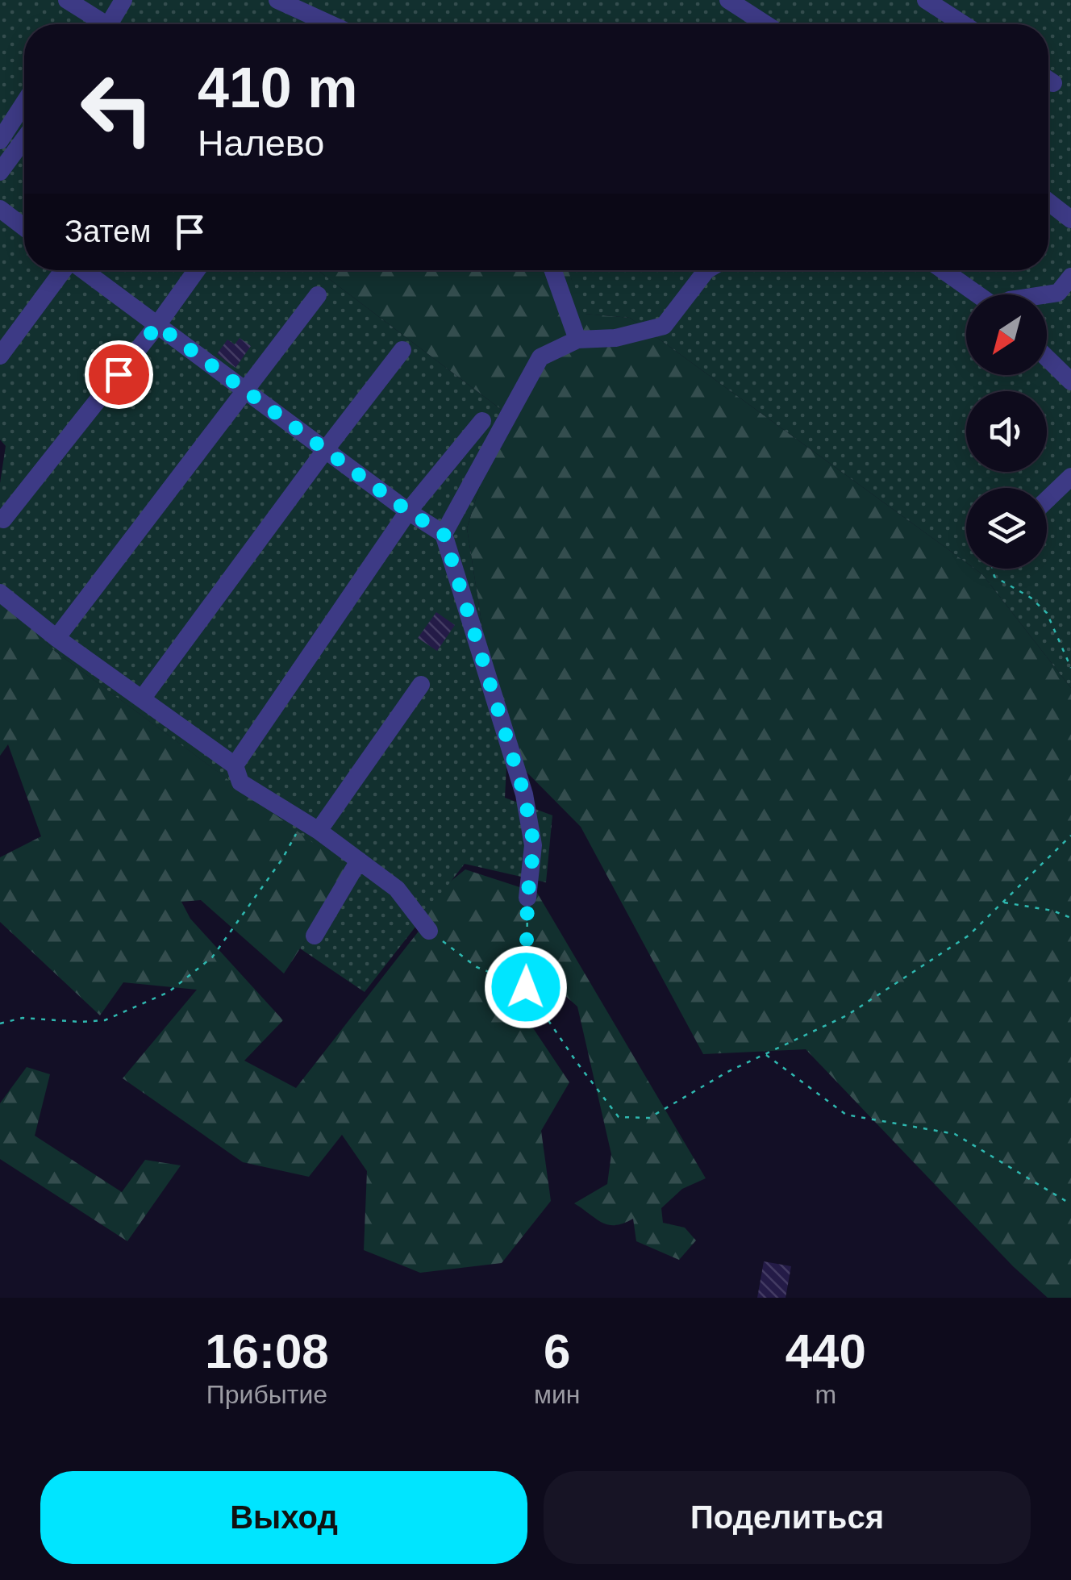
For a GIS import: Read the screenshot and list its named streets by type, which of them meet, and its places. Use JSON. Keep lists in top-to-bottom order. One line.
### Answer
{"north":"bottom left","page":{"turn":["410 m","Налево"],"then":"Затем","eta":["16:08","Прибытие","6","мин","440","m"],"buttons":["Выход","Поделиться"]}}
